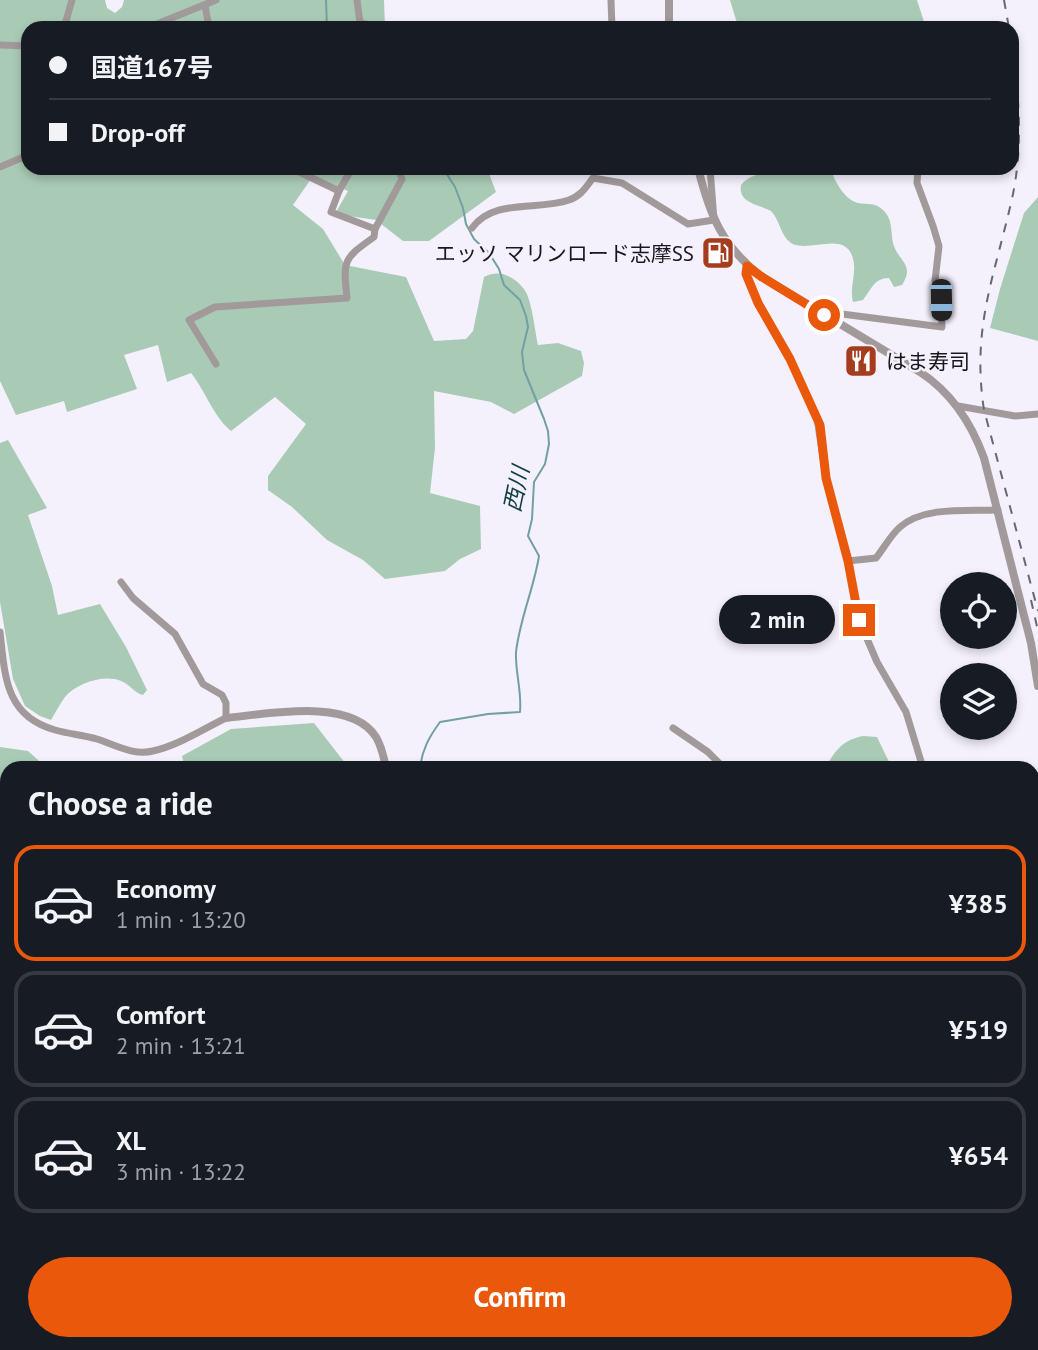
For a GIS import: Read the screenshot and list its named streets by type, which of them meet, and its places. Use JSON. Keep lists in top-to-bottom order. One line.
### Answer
{"water":["西川"],"places":{"fuel station":["エッソ マリンロード志摩SS"],"restaurant":["はま寿司"]},"page":{"banner":["国道167号","Drop-off"],"bubble":"2 min","heading":"Choose a ride","list":[{"name":"Economy","note":"1 min · 13:20","value":"¥385"},{"name":"Comfort","note":"2 min · 13:21","value":"¥519"},{"name":"XL","note":"3 min · 13:22","value":"¥654"}],"buttons":"Confirm"}}
